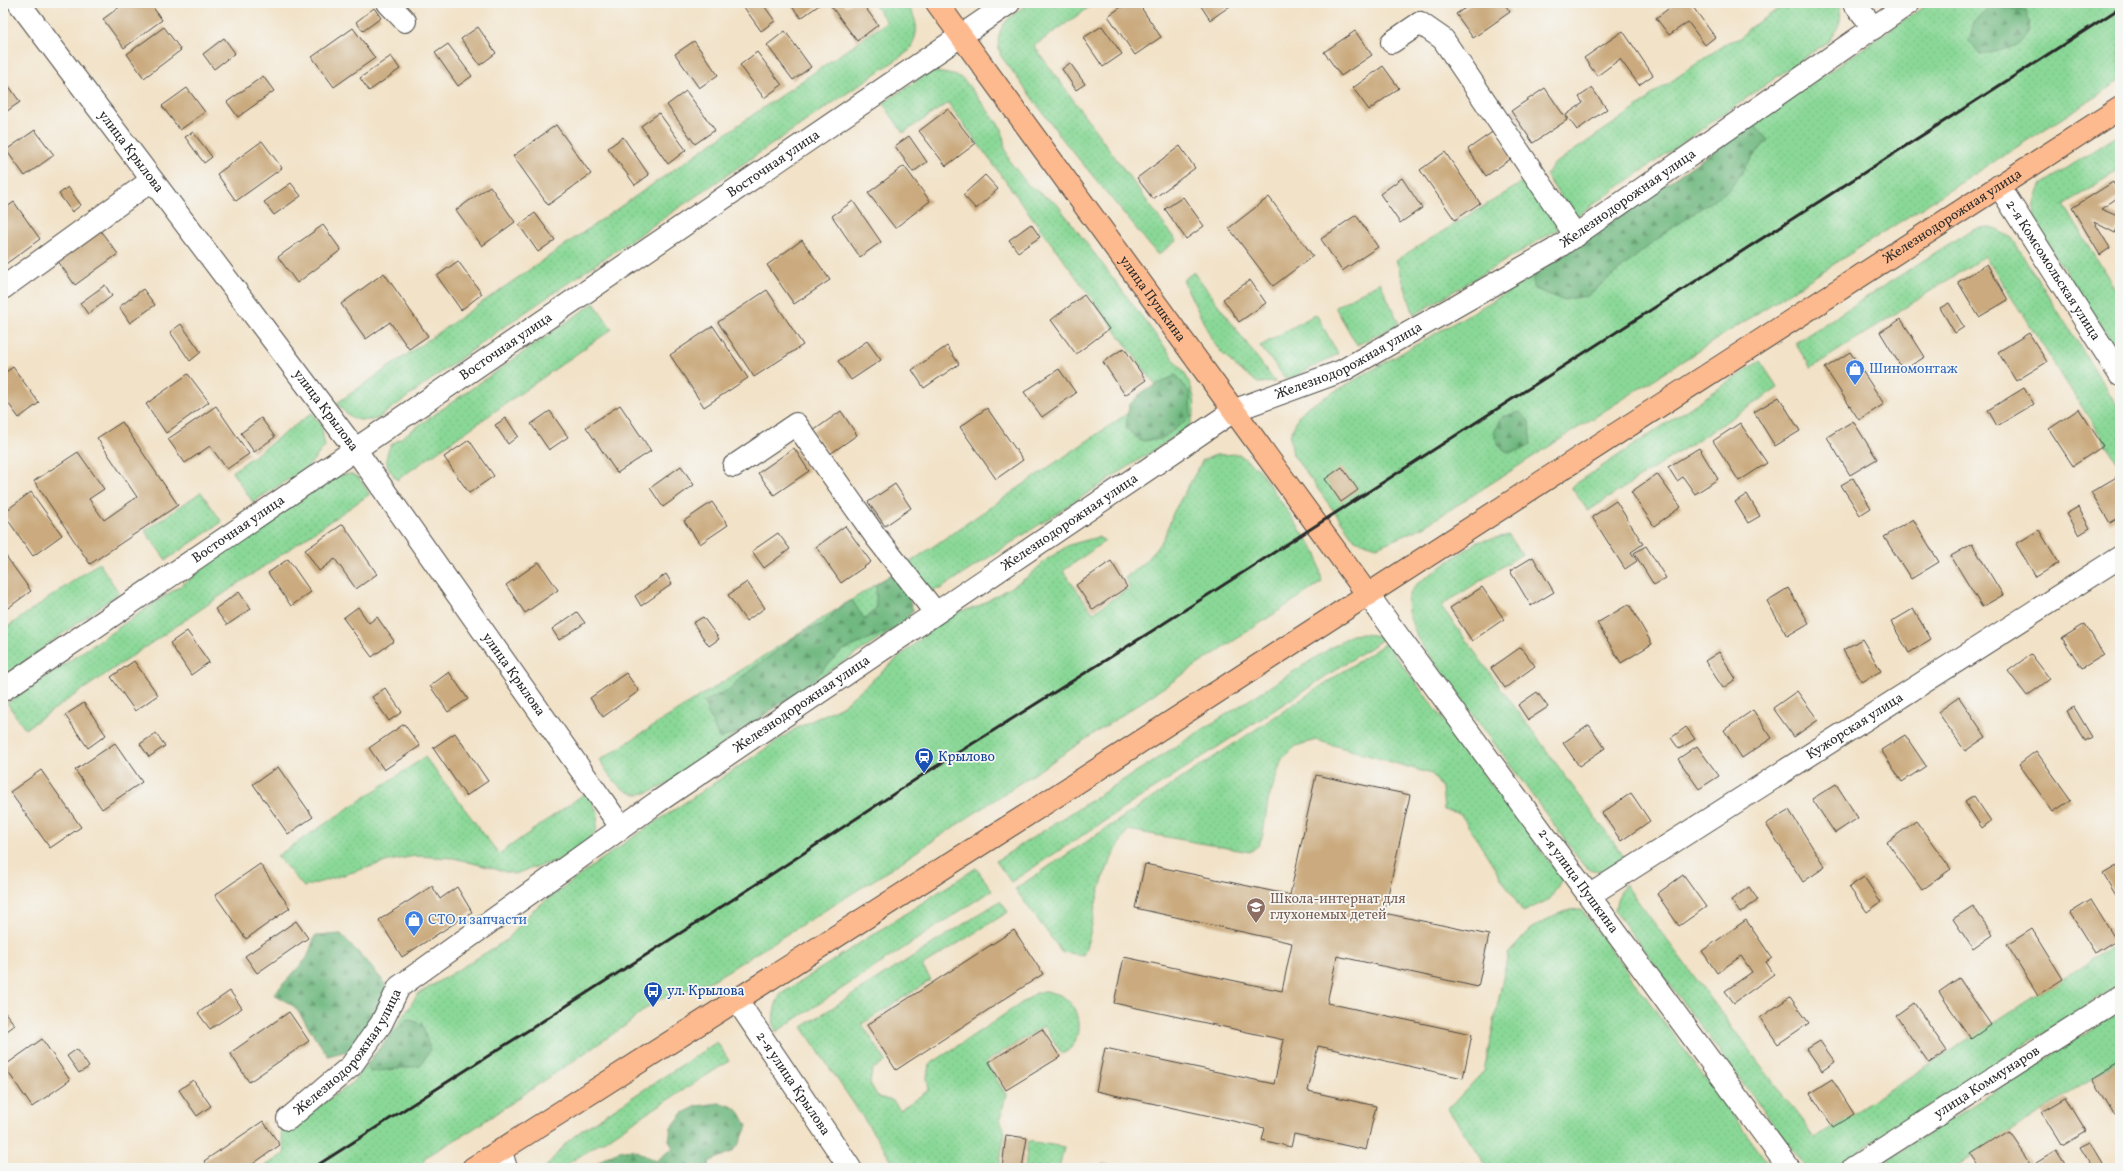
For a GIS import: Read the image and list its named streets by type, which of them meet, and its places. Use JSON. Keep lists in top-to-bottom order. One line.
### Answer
{"streets":{"main road":["Железнодорожная улица","улица Пушкина"],"street":["улица Крылова","Восточная улица","2-я Комсомольская улица","Кужорская улица","2-я улица Пушкина","2-я улица Крылова","улица Коммунаров"]},"crossings":[["улица Крылова","Восточная улица"],["улица Крылова","Железнодорожная улица"],["Восточная улица","улица Пушкина"],["Железнодорожная улица","2-я Комсомольская улица"],["Железнодорожная улица","улица Пушкина"],["Железнодорожная улица","2-я улица Пушкина"],["Железнодорожная улица","2-я улица Крылова"],["улица Пушкина","2-я улица Пушкина"],["Кужорская улица","2-я улица Пушкина"]],"places":{"shop":["Шиномонтаж","СТО и запчасти"],"station":["Крылово"],"school or university":["Школа-интернат для глухонемых детей"],"bus stop":["ул. Крылова"]}}
